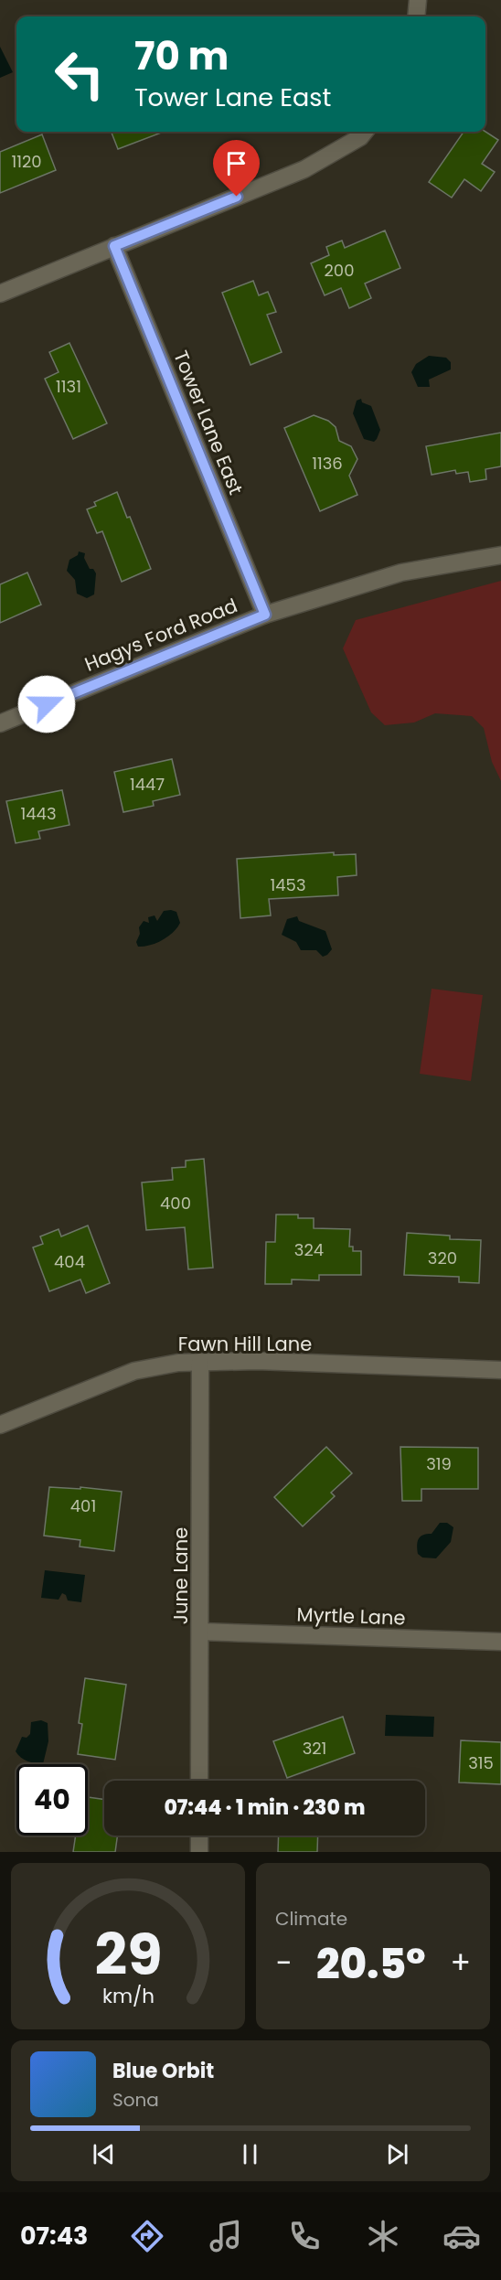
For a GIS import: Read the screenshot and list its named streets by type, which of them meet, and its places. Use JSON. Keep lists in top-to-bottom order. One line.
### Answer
{"streets":{"street":["Tower Lane East","Hagys Ford Road","Fawn Hill Lane","June Lane","Myrtle Lane"]},"crossings":[["Tower Lane East","Hagys Ford Road"],["Fawn Hill Lane","June Lane"],["June Lane","Myrtle Lane"]],"house_numbers":["1120","200","1131","1136","1447","1443","1453","400","324","320","404","319","401","321","315"],"page":{"turn":["70 m","Tower Lane East"],"limit":"40","trip":"07:44 · 1 min · 230 m","tile":"Climate","heat":["−","20.5°","+"],"song":["Blue Orbit","Sona"],"tabs":"07:43","gauge":["29","km/h"]}}
